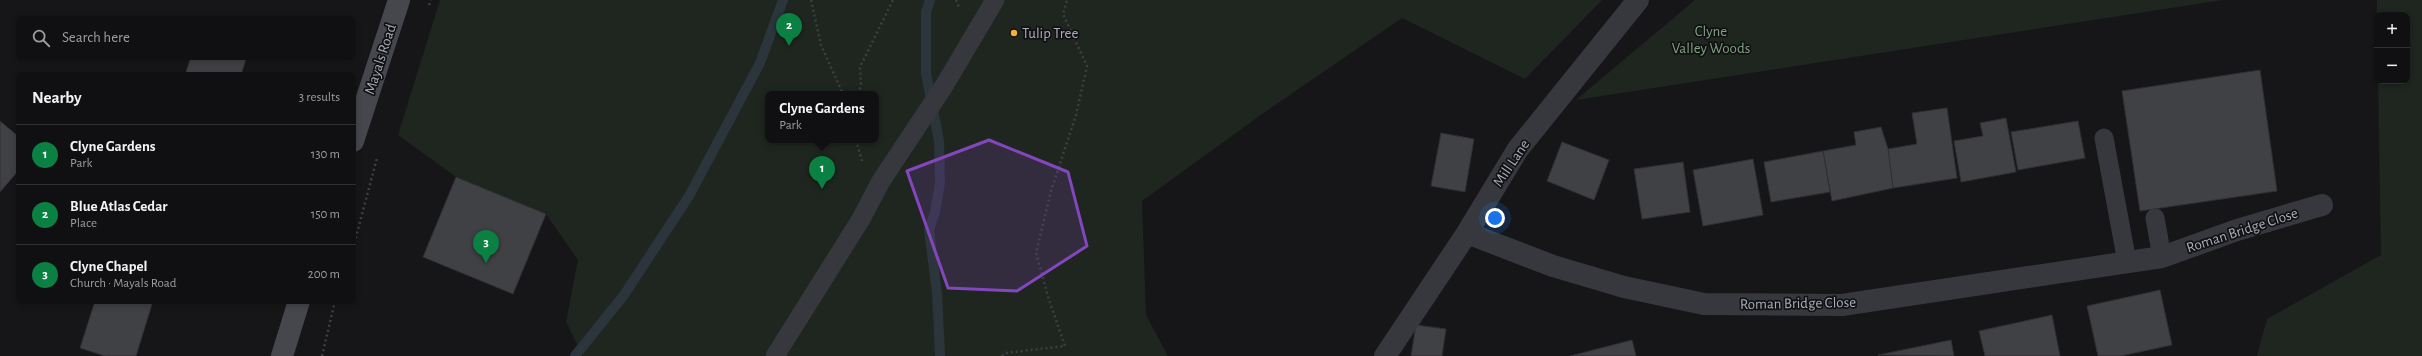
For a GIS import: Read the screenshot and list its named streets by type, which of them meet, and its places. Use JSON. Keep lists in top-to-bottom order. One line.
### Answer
{"streets":{"main road":["Mayals Road"],"street":["Mill Lane","Roman Bridge Close"]},"crossings":[["Mill Lane","Roman Bridge Close"]],"parks":["Clyne Valley Woods"],"places":["Tulip Tree"],"page":{"map_buttons":["+","−"],"pins":["2","1","3"],"search":"Search here","heading":["Nearby","3 results"],"popup":["Clyne Gardens","Park"],"list":[{"mark":"1","name":"Clyne Gardens","note":"Park","value":"130 m"},{"mark":"2","name":"Blue Atlas Cedar","note":"Place","value":"150 m"},{"mark":"3","name":"Clyne Chapel","note":"Church · Mayals Road","value":"200 m"}]}}
